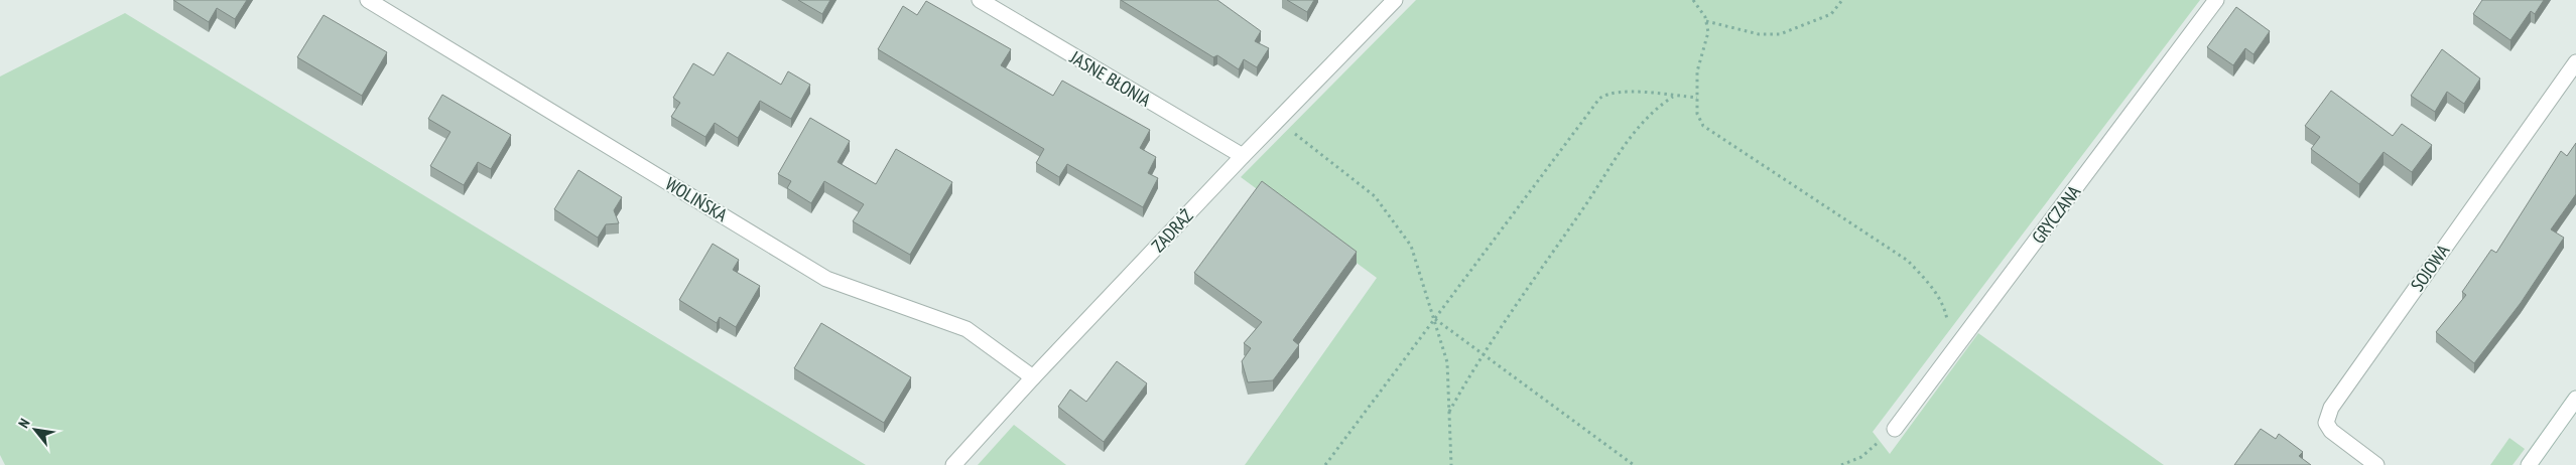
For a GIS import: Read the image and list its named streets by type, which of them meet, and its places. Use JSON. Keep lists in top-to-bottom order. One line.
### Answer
{"streets":{"street":["JASNE BŁONIA","WOLIŃSKA","GRYCZANA","ZADRAŻ","SOJOWA"]},"crossings":[["JASNE BŁONIA","ZADRAŻ"],["WOLIŃSKA","ZADRAŻ"]],"north":"top left"}
